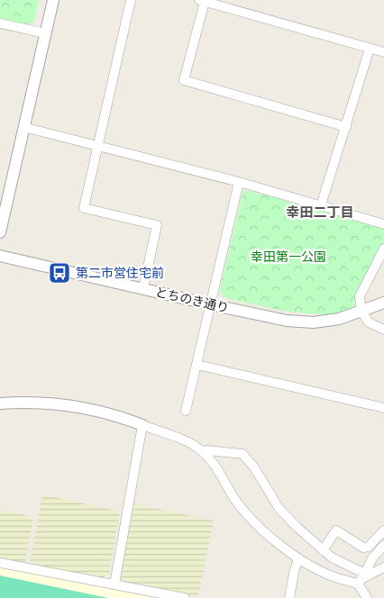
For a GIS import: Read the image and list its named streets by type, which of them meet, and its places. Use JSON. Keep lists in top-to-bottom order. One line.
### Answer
{"streets":{"street":["とちのき通り"]},"districts":["幸田二丁目"],"parks":["幸田第一公園"],"places":{"bus stop":["第二市営住宅前"]}}
